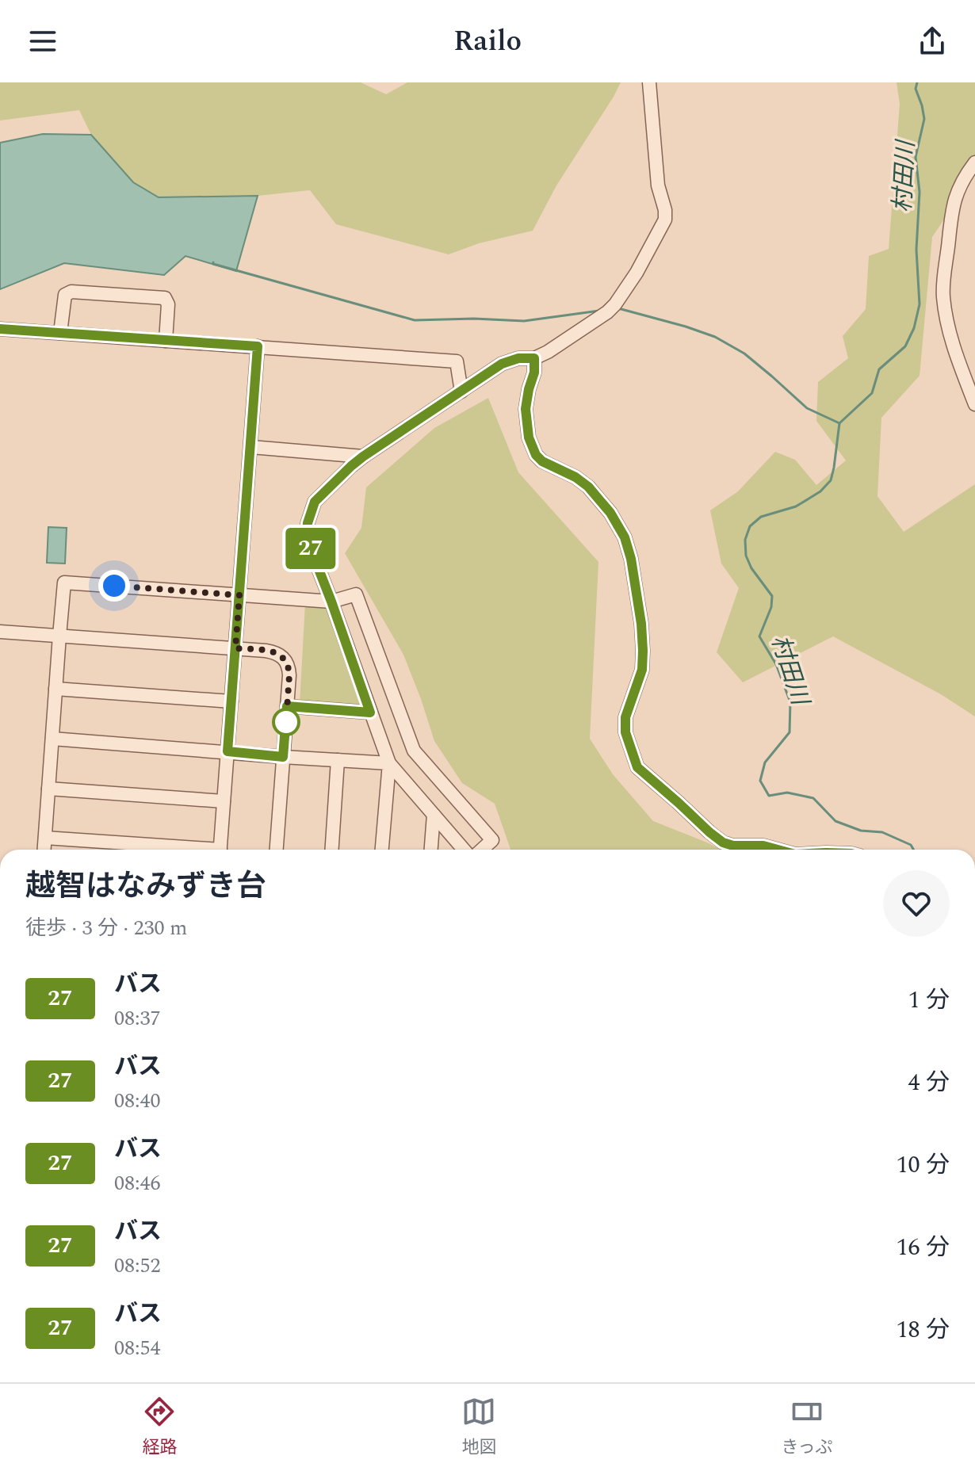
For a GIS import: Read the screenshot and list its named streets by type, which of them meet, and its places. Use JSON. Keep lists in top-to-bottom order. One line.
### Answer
{"water":["村田川"],"lines":["bus line 27"],"page":{"header":"Railo","on_map":"27","heading":["越智はなみずき台","徒歩 · 3 分 · 230 m"],"list":[{"mark":"27","name":"バス","note":"08:37","value":"1 分"},{"mark":"27","name":"バス","note":"08:40","value":"4 分"},{"mark":"27","name":"バス","note":"08:46","value":"10 分"},{"mark":"27","name":"バス","note":"08:52","value":"16 分"},{"mark":"27","name":"バス","note":"08:54","value":"18 分"}],"tabs":["経路","地図","きっぷ"]}}
